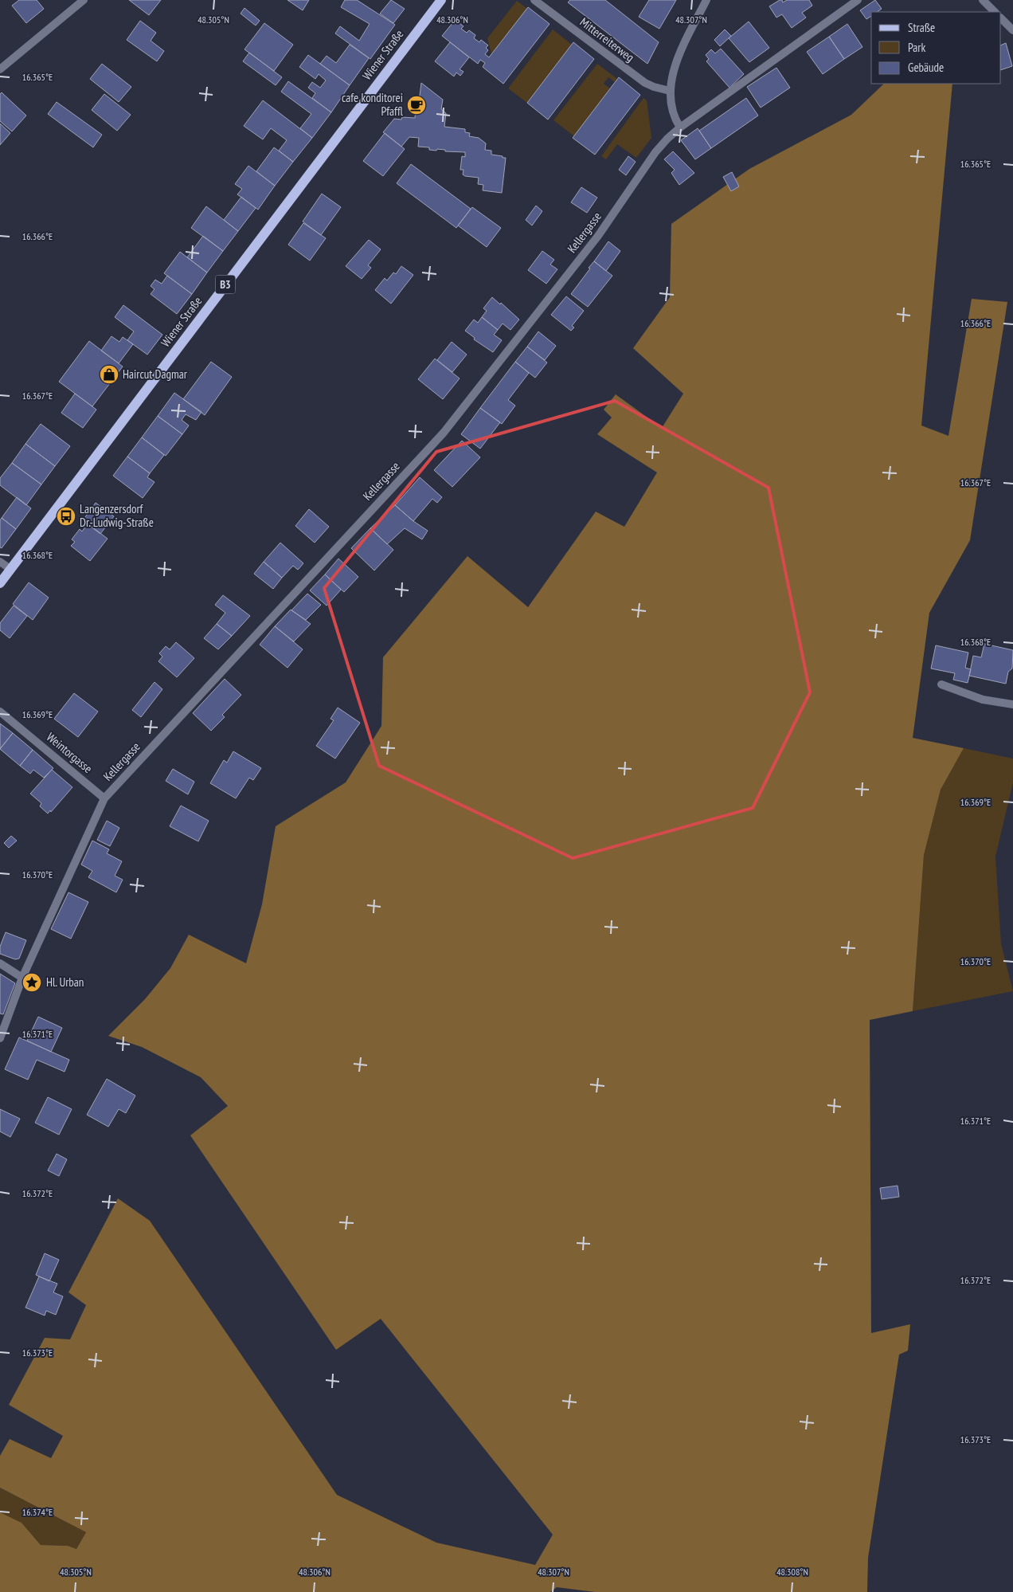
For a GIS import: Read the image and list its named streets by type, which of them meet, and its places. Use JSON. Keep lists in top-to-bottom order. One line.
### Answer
{"streets":{"main road":["Wiener Straße","B3"],"street":["Mitterreiterweg","Kellergasse","Weintorgasse"]},"crossings":[["Kellergasse","Weintorgasse"]],"places":{"cafe":["cafe konditorei Pfaffl"],"shop":["Haircut Dagmar"],"bus stop":["Langenzersdorf Dr.-Ludwig-Straße"],"place":["Hl. Urban"]},"legend":["Straße","Park","Gebäude"],"coordinates":["48.305°N","48.306°N","48.307°N","16.365°E","16.366°E","16.367°E","16.368°E","16.369°E","16.370°E","16.371°E","16.372°E","16.373°E","16.374°E","48.308°N"]}
